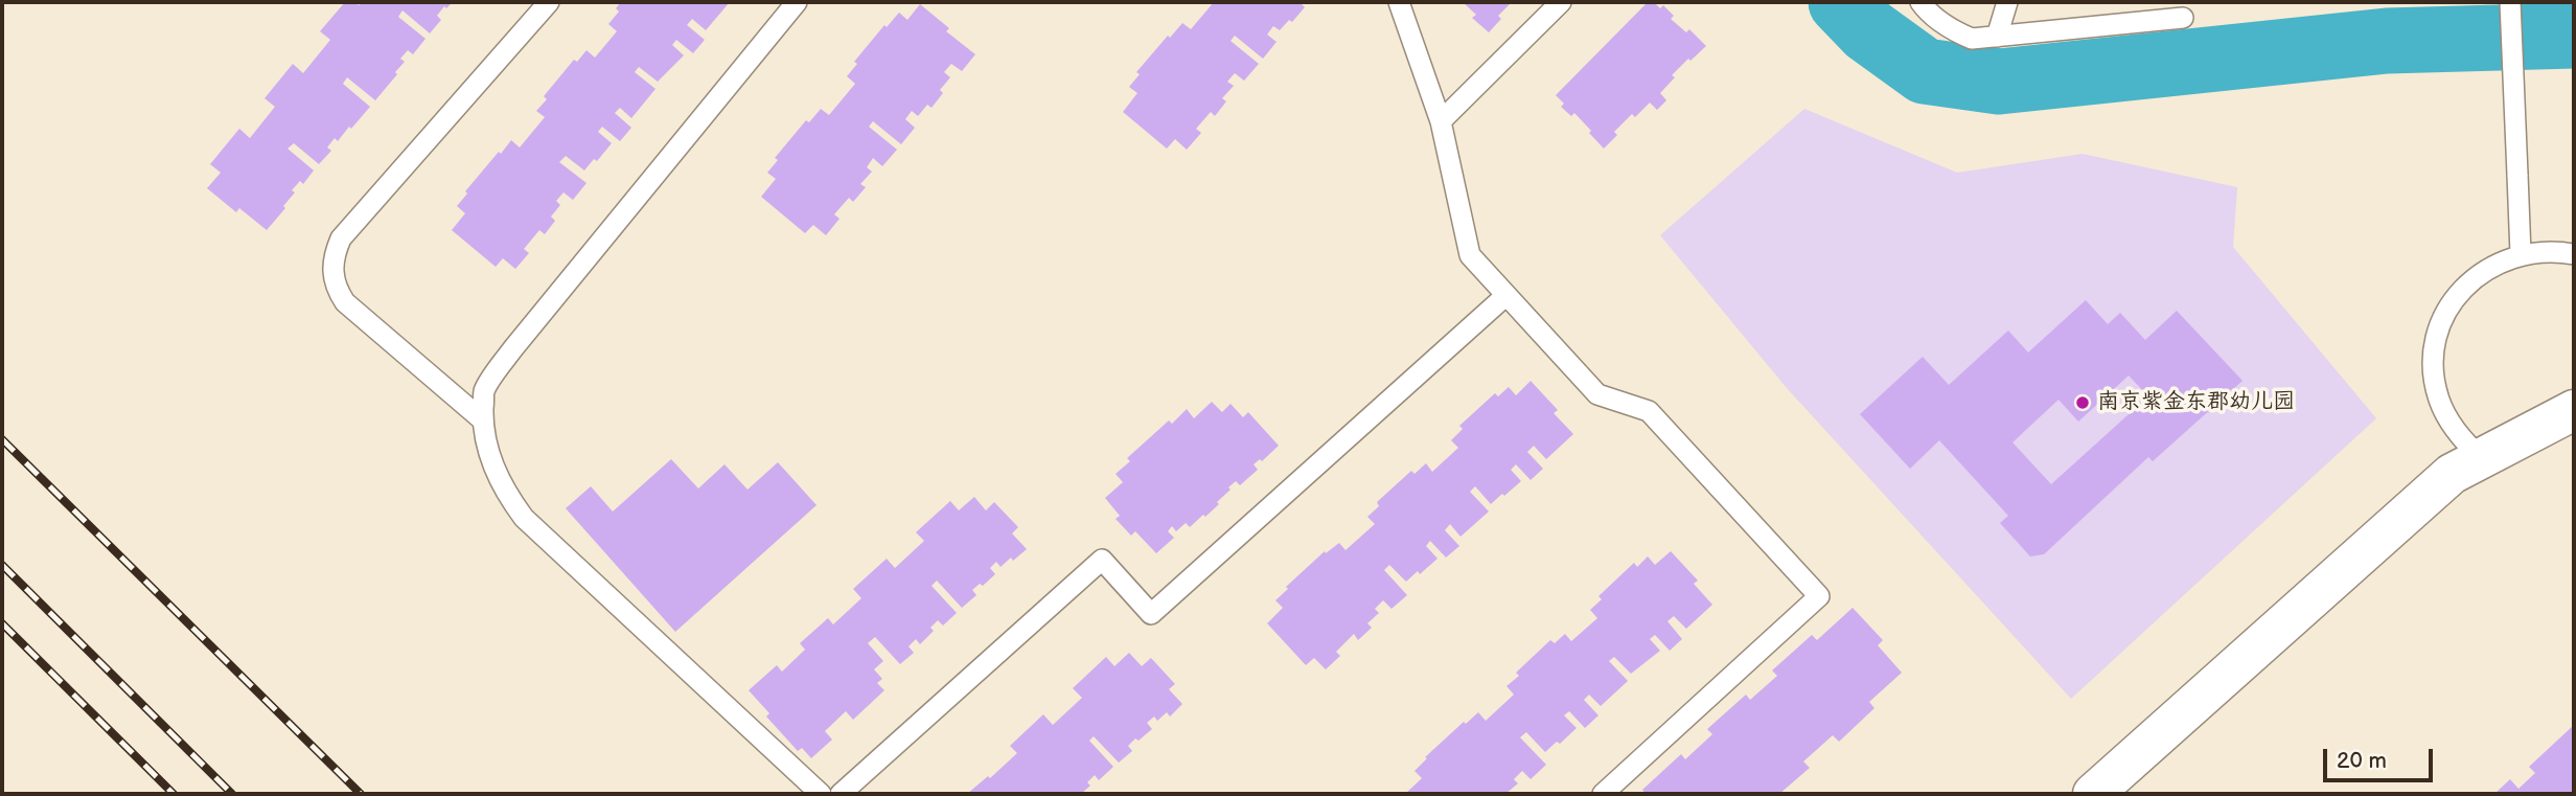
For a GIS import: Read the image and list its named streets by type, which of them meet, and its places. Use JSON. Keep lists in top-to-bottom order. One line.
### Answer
{"places":["南京紫金东郡幼儿园"],"scale_bar":"20 m"}
